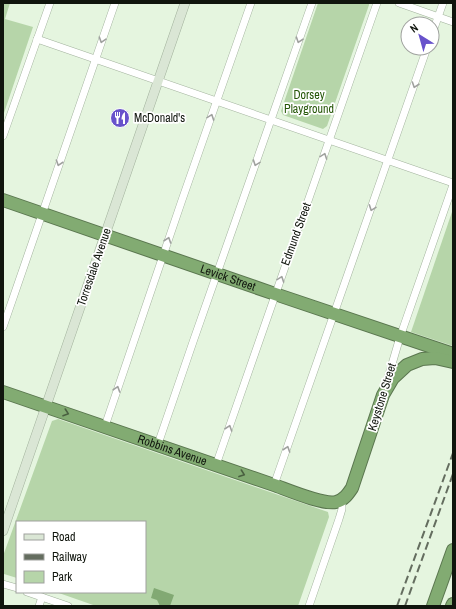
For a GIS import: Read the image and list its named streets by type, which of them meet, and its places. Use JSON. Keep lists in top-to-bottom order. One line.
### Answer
{"streets":{"highway":["Levick Street","Keystone Street","Robbins Avenue"],"street":["Edmund Street","Torresdale Avenue"]},"crossings":[["Edmund Street","Levick Street"],["Edmund Street","Robbins Avenue"],["Torresdale Avenue","Levick Street"],["Torresdale Avenue","Robbins Avenue"],["Levick Street","Keystone Street"],["Keystone Street","Robbins Avenue"]],"parks":["Dorsey Playground"],"places":{"restaurant":["McDonald's"]},"legend":["Road","Railway","Park"],"north":"top left"}
